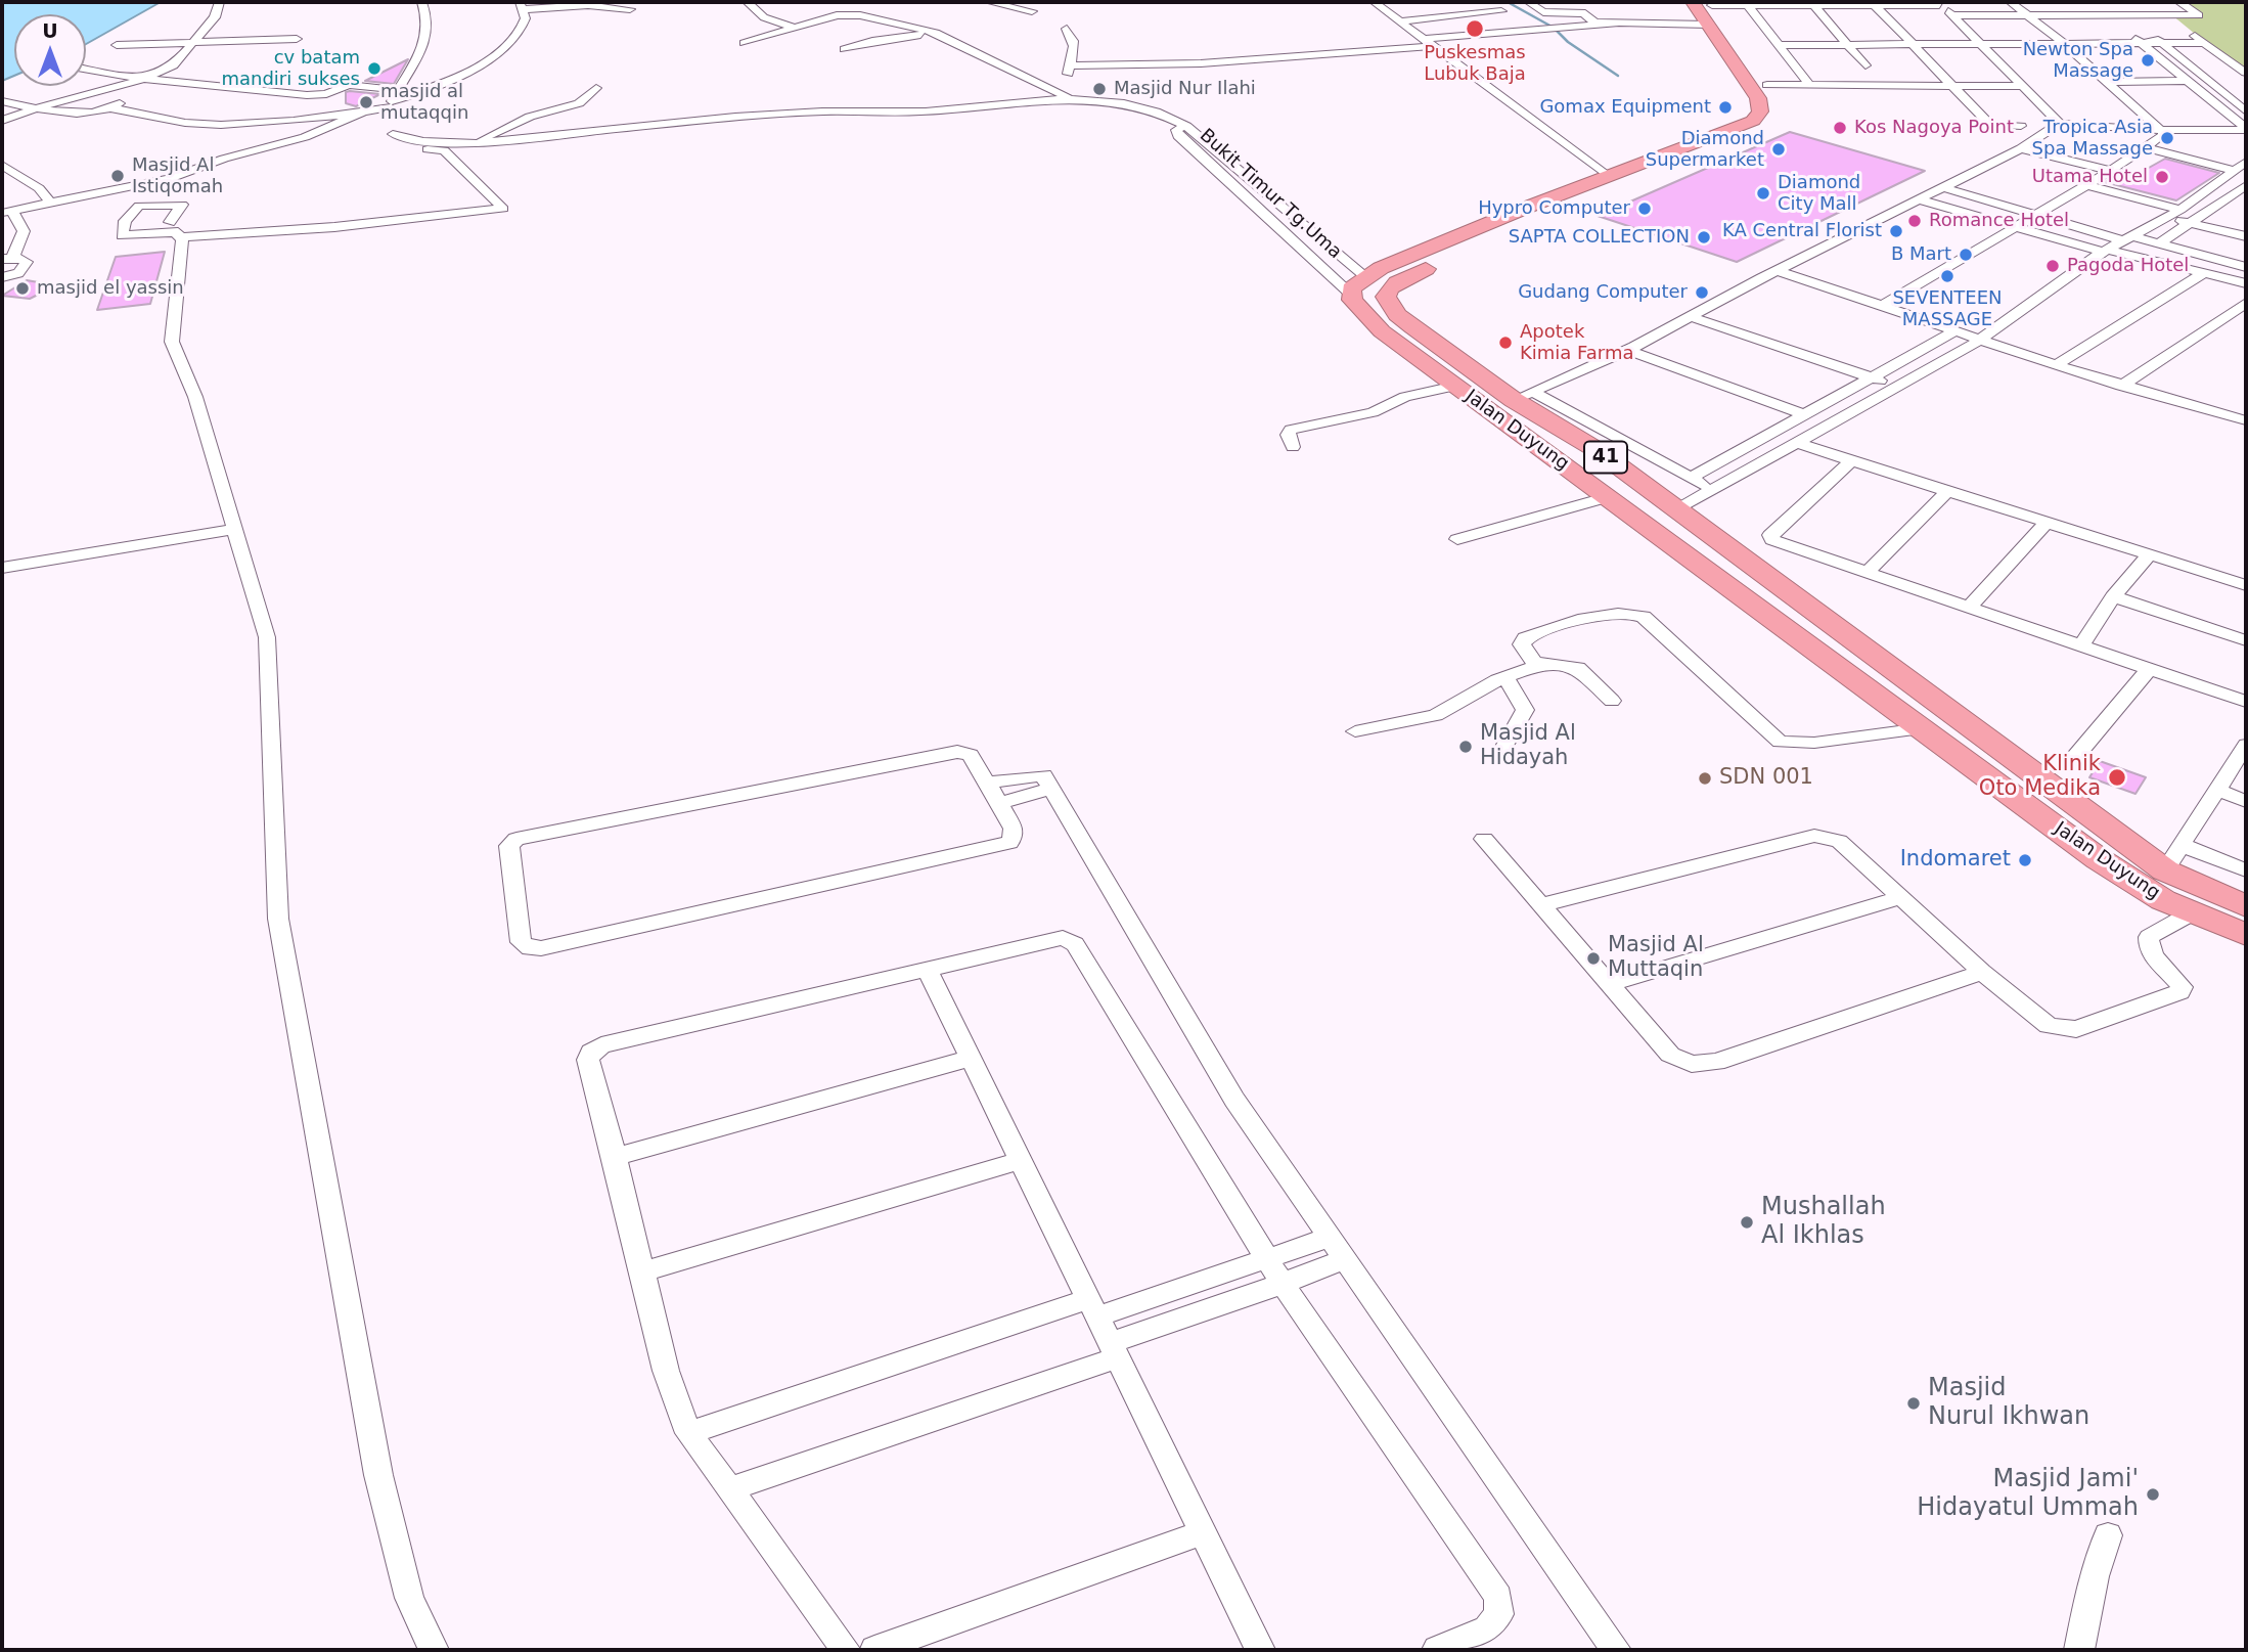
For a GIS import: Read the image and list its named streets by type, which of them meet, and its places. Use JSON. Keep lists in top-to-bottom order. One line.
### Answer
{"streets":{"highway":["Jalan Duyung","41"],"street":["Bukit Timur Tg.Uma"]},"crossings":[["Bukit Timur Tg.Uma","Jalan Duyung"]],"places":["Puskesmas Lubuk Baja","Newton Spa Massage","cv batam mandiri sukses","Masjid Nur Ilahi","masjid al mutaqqin","Gomax Equipment","Kos Nagoya Point","Tropica Asia Spa Massage","Diamond Supermarket","Masjid Al Istiqomah","Utama Hotel","Diamond City Mall","Hypro Computer","Romance Hotel","KA Central Florist","SAPTA COLLECTION","B Mart","Pagoda Hotel","SEVENTEEN MASSAGE","masjid el yassin","Gudang Computer","Apotek Kimia Farma","Masjid Al Hidayah","Klinik Oto Medika","SDN 001","Indomaret","Masjid Al Muttaqin","Mushallah Al Ikhlas","Masjid Nurul Ikhwan","Masjid Jami' Hidayatul Ummah"],"north":"top"}
